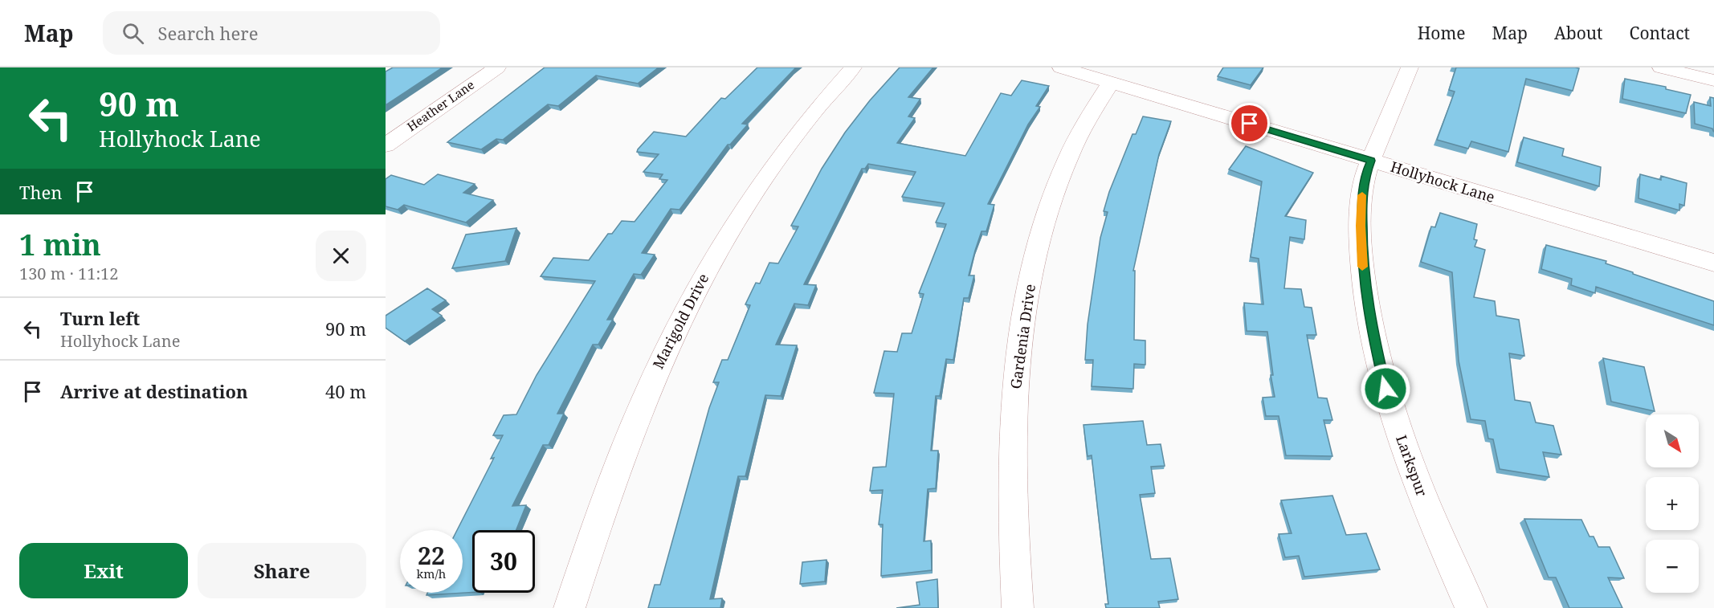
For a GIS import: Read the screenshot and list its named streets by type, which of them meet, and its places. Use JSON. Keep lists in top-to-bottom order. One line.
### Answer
{"streets":{"street":["Heather Lane","Hollyhock Lane","Marigold Drive","Gardenia Drive","Larkspur"]},"crossings":[["Hollyhock Lane","Gardenia Drive"],["Hollyhock Lane","Larkspur"]],"north":"bottom right","page":{"header":"Map","search":"Search here","nav":["Home","Map","About","Contact"],"turn":["90 m","Hollyhock Lane"],"then":"Then","heading":["1 min","130 m · 11:12"],"list":[{"name":"Turn left","note":"Hollyhock Lane","value":"90 m"},{"name":"Arrive at destination","value":"40 m"}],"map_buttons":["+","−"],"speed":"22 km/h","limit":"30","buttons":["Exit","Share"]}}
